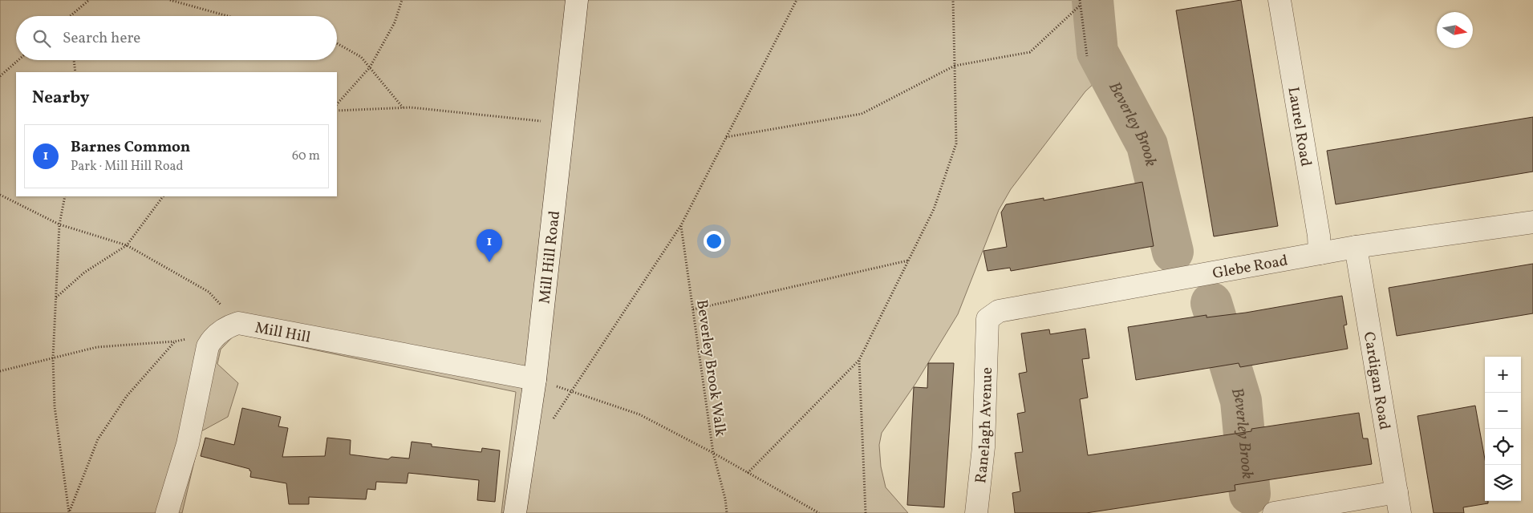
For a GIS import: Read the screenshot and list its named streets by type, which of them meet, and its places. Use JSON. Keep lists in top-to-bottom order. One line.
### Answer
{"streets":{"street":["Laurel Road","Mill Hill Road","Glebe Road","Mill Hill","Cardigan Road","Ranelagh Avenue"],"path":["Beverley Brook Walk"]},"crossings":[["Laurel Road","Glebe Road"],["Mill Hill Road","Mill Hill"],["Glebe Road","Cardigan Road"],["Glebe Road","Ranelagh Avenue"]],"water":["Beverley Brook"],"north":"right","page":{"search":"Search here","heading":"Nearby","list":[{"mark":"1","name":"Barnes Common","note":"Park · Mill Hill Road","value":"60 m"}],"pins":"1","map_buttons":["+","−"]}}
